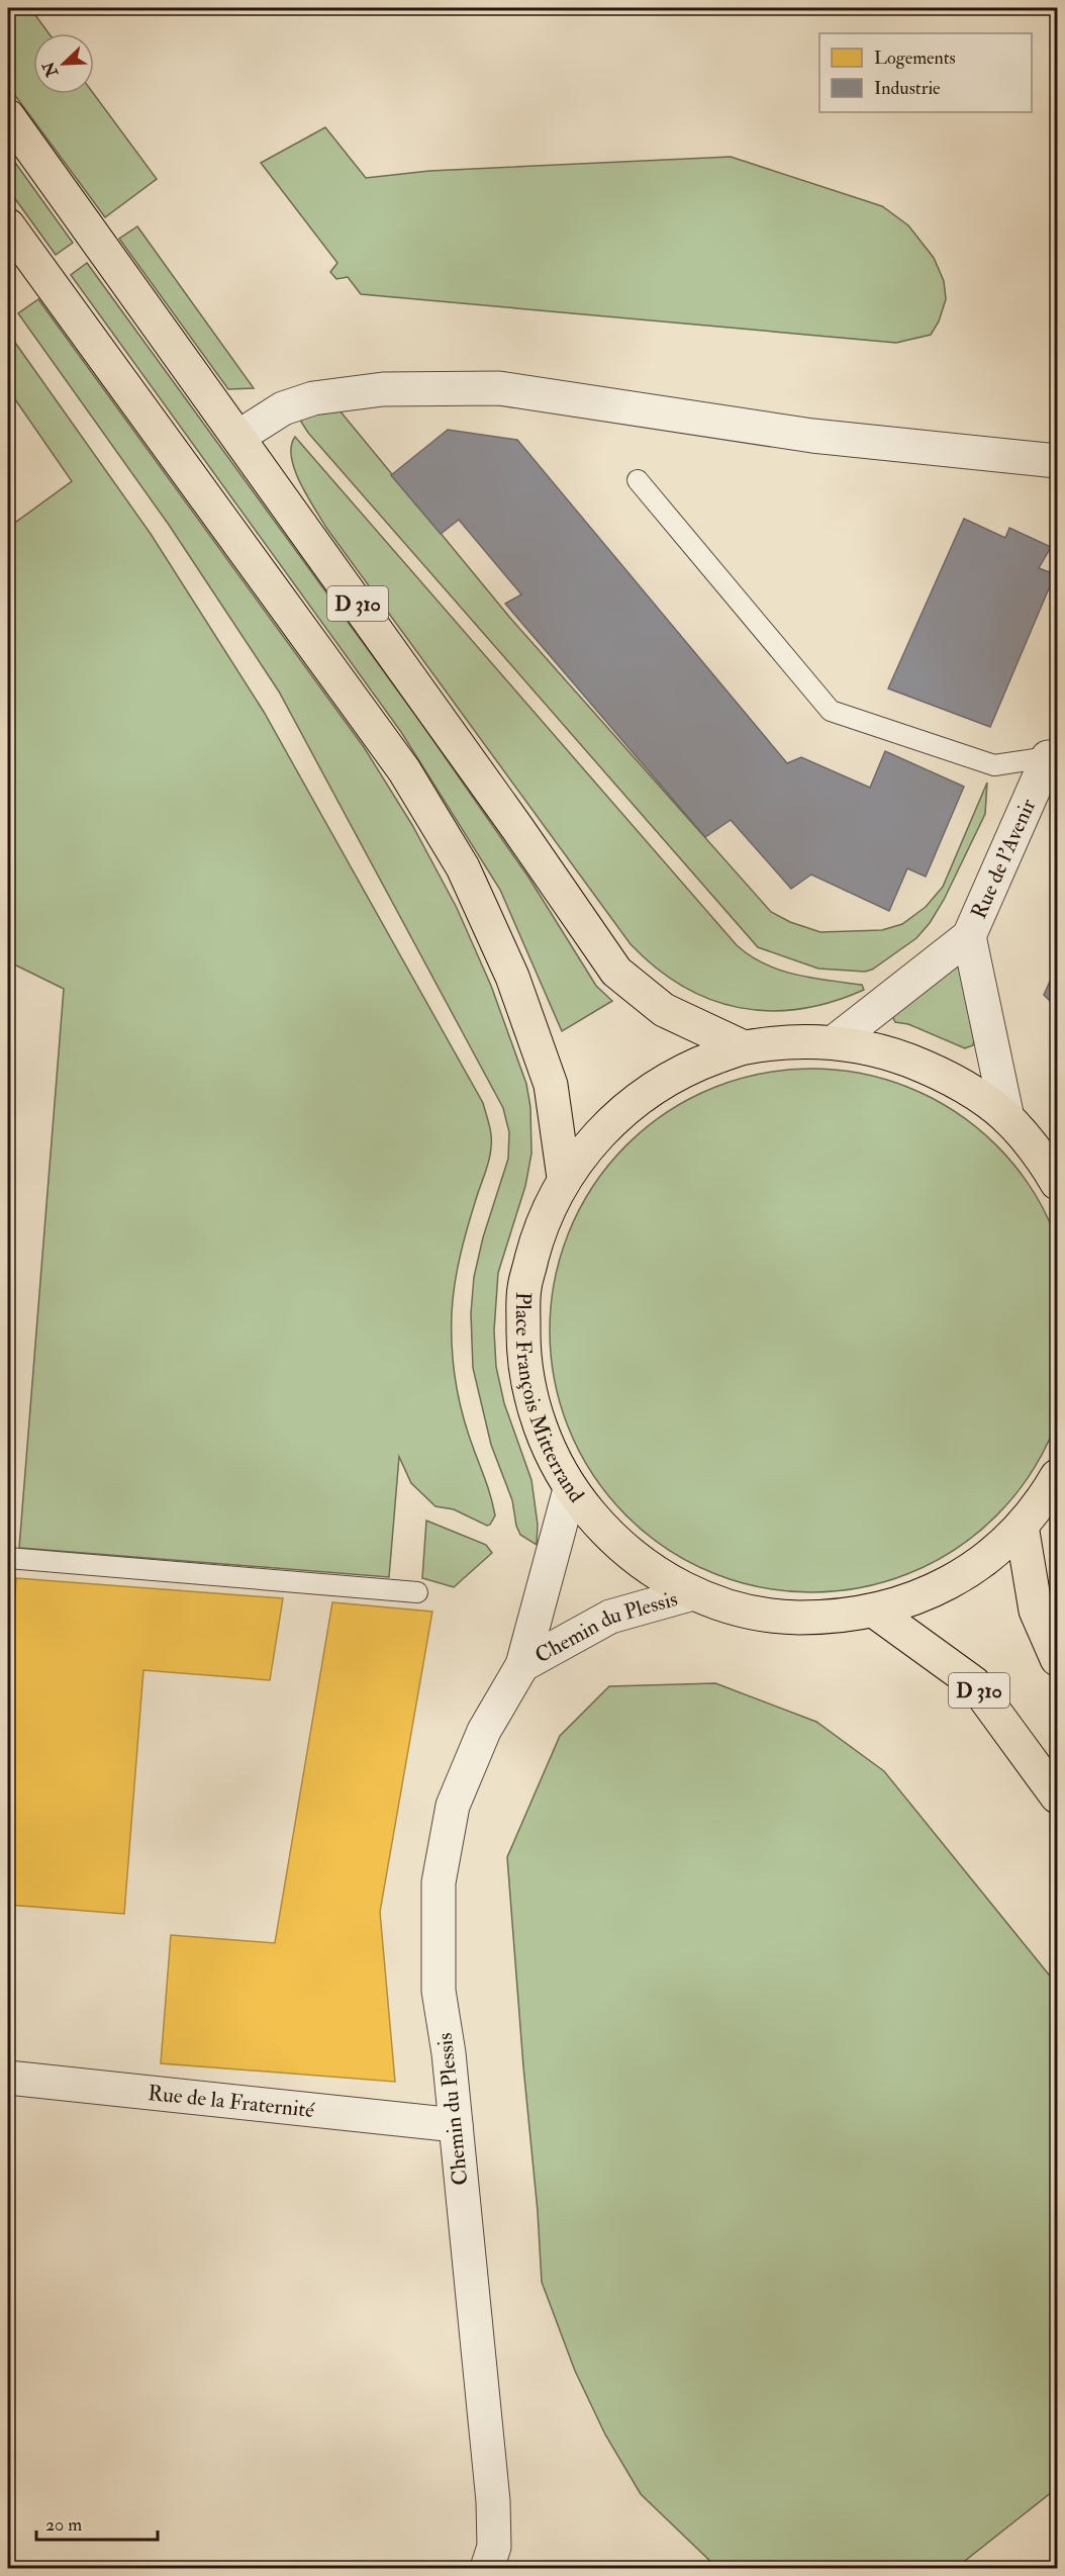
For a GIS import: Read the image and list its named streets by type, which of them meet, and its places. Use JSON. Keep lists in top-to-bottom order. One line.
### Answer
{"streets":{"main road":["D 310","Place François Mitterrand"],"street":["Rue de l'Avenir","Chemin du Plessis","Rue de la Fraternité"]},"crossings":[["D 310","Place François Mitterrand"],["Rue de l'Avenir","Place François Mitterrand"],["Place François Mitterrand","Chemin du Plessis"],["Chemin du Plessis","Rue de la Fraternité"]],"legend":["Logements","Industrie"],"scale_bar":"20 m","north":"bottom left"}
